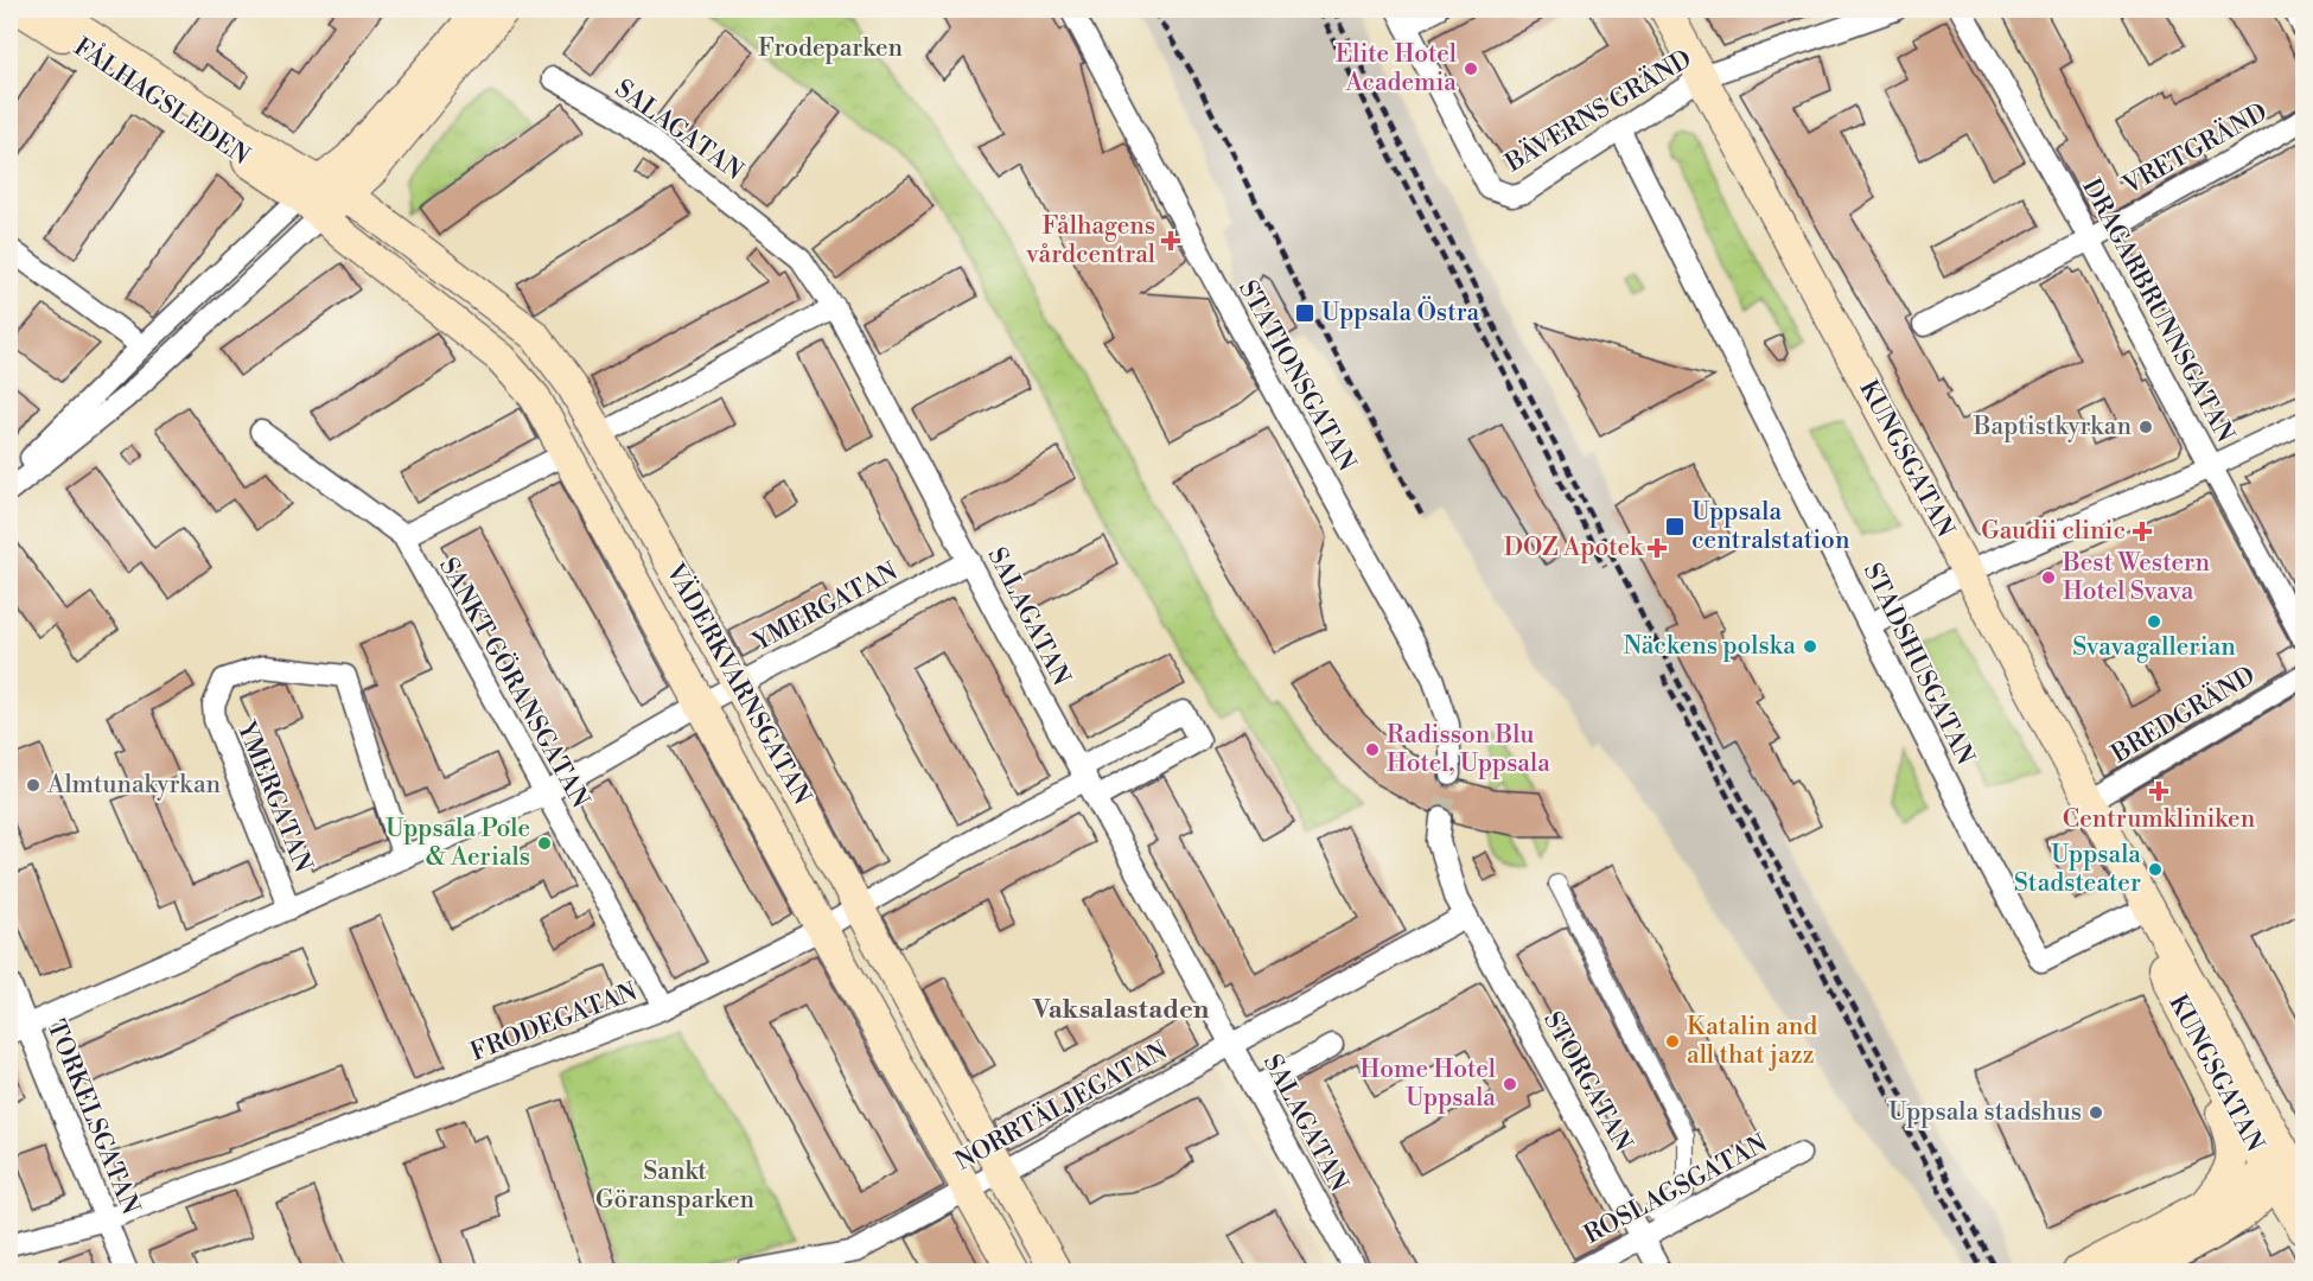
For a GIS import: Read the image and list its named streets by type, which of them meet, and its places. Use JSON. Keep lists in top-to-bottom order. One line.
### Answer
{"streets":{"main road":["FÅLHAGSLEDEN","KUNGSGATAN","VÄDERKVARNSGATAN"],"street":["BÄVERNS GRÄND","SALAGATAN","VRETGRÄND","DRAGARBRUNNSGATAN","STATIONSGATAN","YMERGATAN","STADSHUSGATAN","SANKT GÖRANSGATAN","BREDGRÄND","FRODEGATAN","STORGATAN","NORRTÄLJEGATAN","TORKELSGATAN","ROSLAGSGATAN"]},"crossings":[["FÅLHAGSLEDEN","VÄDERKVARNSGATAN"],["BÄVERNS GRÄND","KUNGSGATAN"],["BÄVERNS GRÄND","STADSHUSGATAN"],["SALAGATAN","YMERGATAN"],["SALAGATAN","FRODEGATAN"],["SALAGATAN","NORRTÄLJEGATAN"],["VRETGRÄND","DRAGARBRUNNSGATAN"],["KUNGSGATAN","STADSHUSGATAN"],["KUNGSGATAN","BREDGRÄND"],["YMERGATAN","SANKT GÖRANSGATAN"],["YMERGATAN","VÄDERKVARNSGATAN"],["YMERGATAN","TORKELSGATAN"],["SANKT GÖRANSGATAN","FRODEGATAN"],["VÄDERKVARNSGATAN","FRODEGATAN"],["VÄDERKVARNSGATAN","NORRTÄLJEGATAN"],["FRODEGATAN","TORKELSGATAN"],["STORGATAN","NORRTÄLJEGATAN"],["STORGATAN","ROSLAGSGATAN"]],"districts":["Vaksalastaden"],"parks":["Frodeparken","Sankt Göransparken"],"places":{"other":["Elite Hotel Academia","Baptistkyrkan","Best Western Hotel Svava","Svavagallerian","Näckens polska","Radisson Blu Hotel, Uppsala","Almtunakyrkan","Uppsala Pole & Aerials","Uppsala Stadsteater","Katalin and all that jazz","Home Hotel Uppsala","Uppsala stadshus"],"health":["Fålhagens vårdcentral","Gaudii clinic","DOZ Apotek","Centrumkliniken"],"transit":["Uppsala Östra","Uppsala centralstation"]}}
